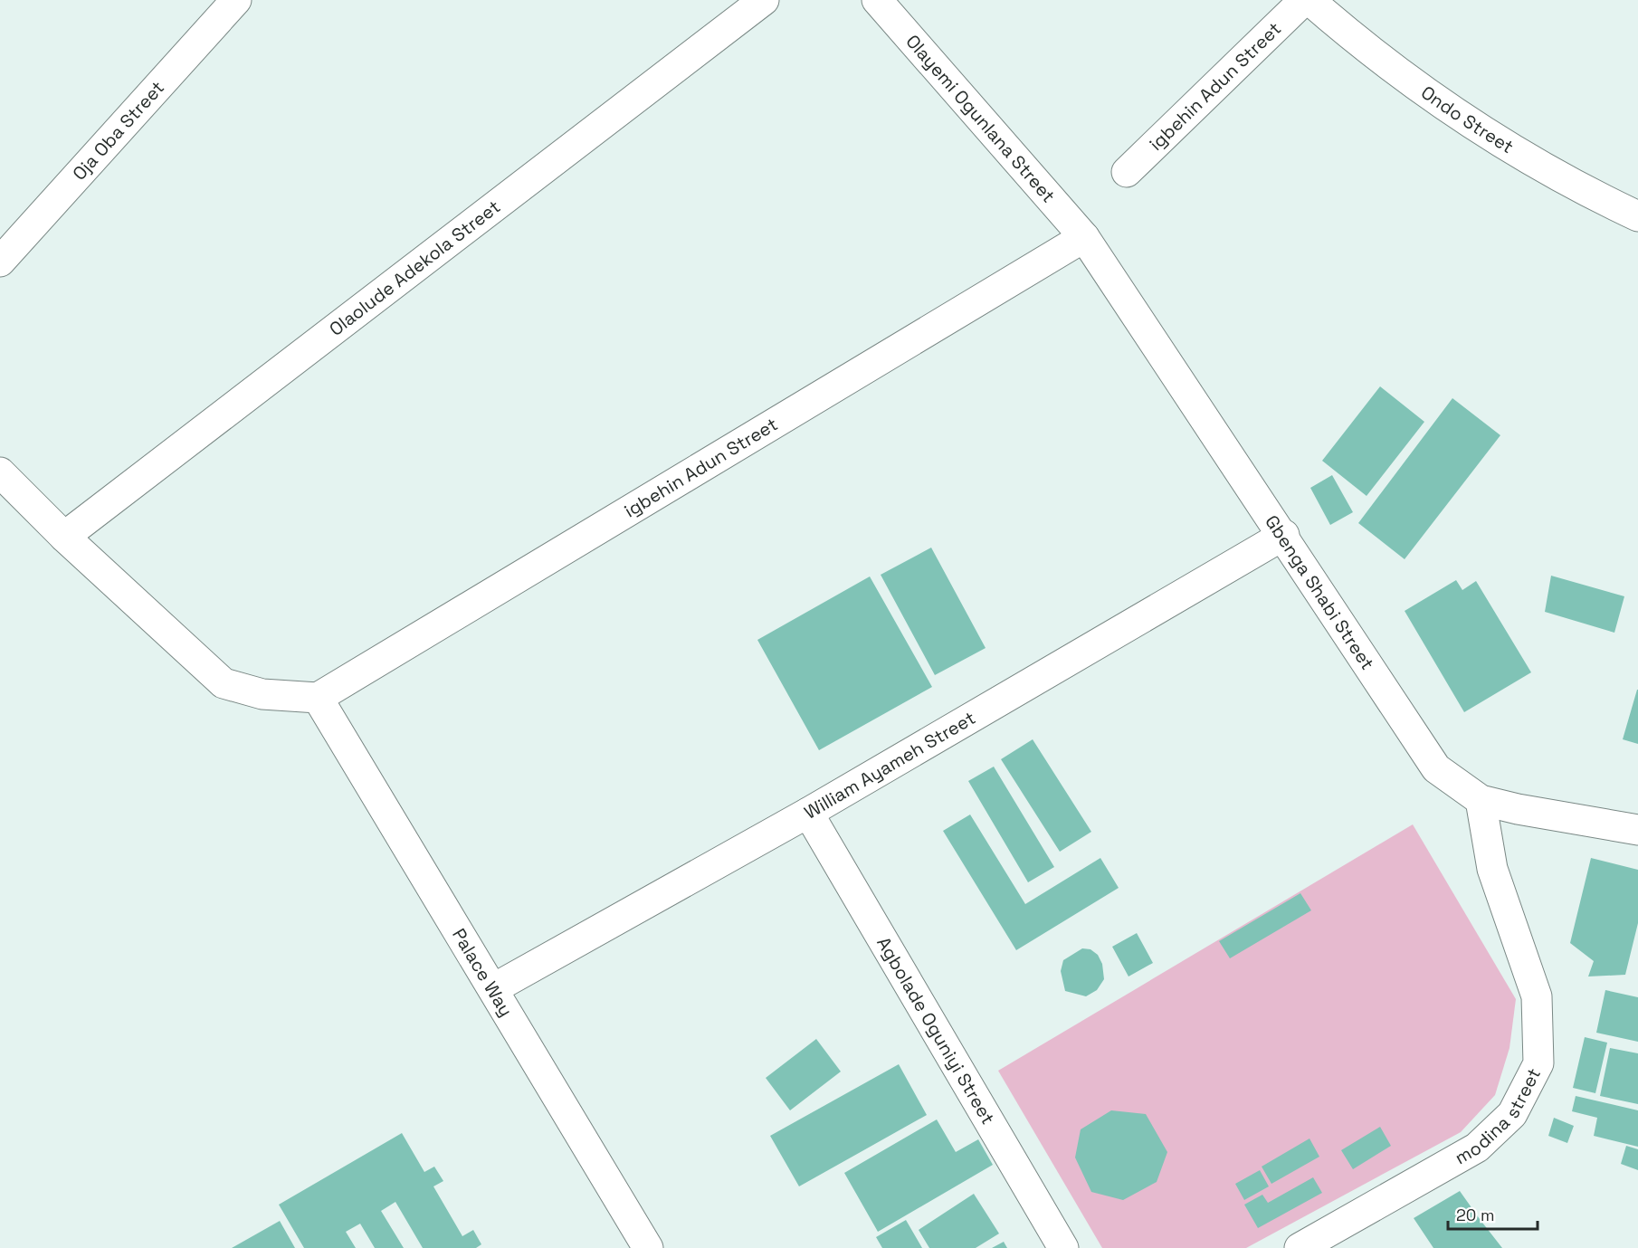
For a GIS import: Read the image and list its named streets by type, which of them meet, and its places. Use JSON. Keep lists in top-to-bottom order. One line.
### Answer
{"streets":{"street":["igbehin Adun Street","Olayemi Ogunlana Street","Ondo Street","Oja Oba Street","Olaolude Adekola Street","Gbenga Shabi Street","William Ayameh Street","Palace Way","Agbolade Oguniyi Street","modina street"]},"crossings":[["igbehin Adun Street","Olayemi Ogunlana Street"],["igbehin Adun Street","Gbenga Shabi Street"],["igbehin Adun Street","Palace Way"],["Olayemi Ogunlana Street","Gbenga Shabi Street"],["Gbenga Shabi Street","William Ayameh Street"],["Gbenga Shabi Street","modina street"],["William Ayameh Street","Palace Way"],["William Ayameh Street","Agbolade Oguniyi Street"]],"scale_bar":"20 m"}
